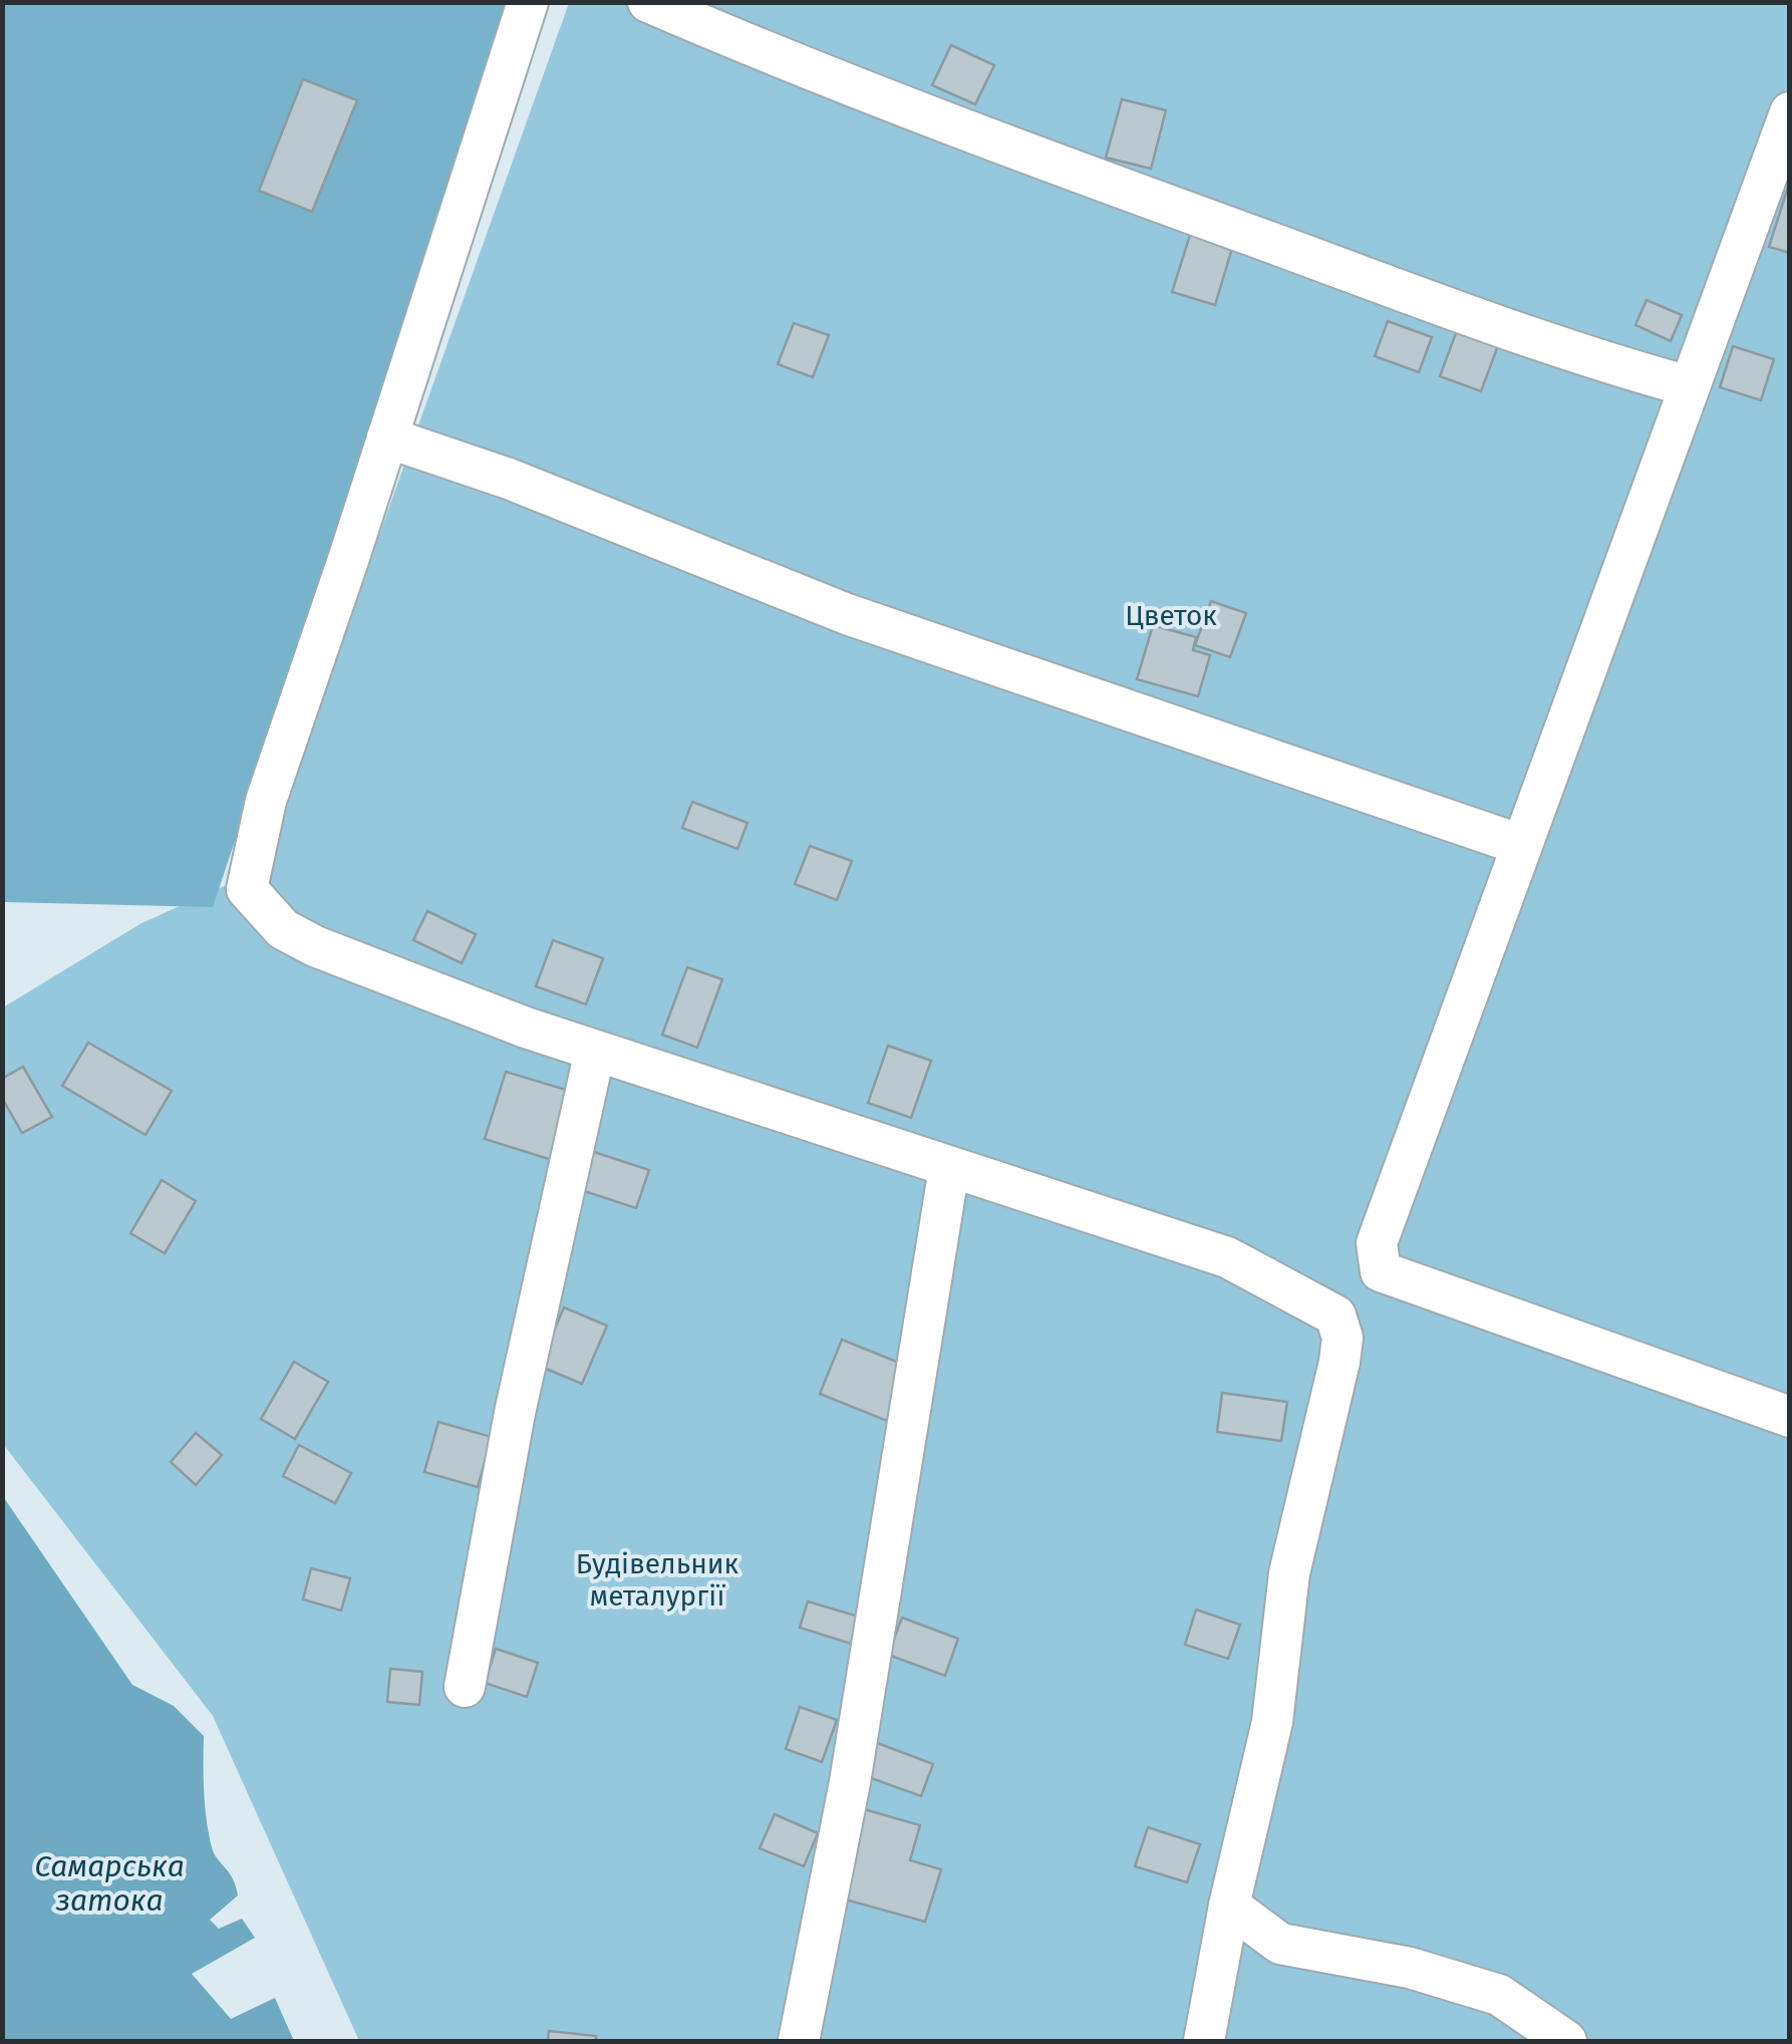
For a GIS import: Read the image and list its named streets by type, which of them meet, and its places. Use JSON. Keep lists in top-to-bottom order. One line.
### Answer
{"water":["Самарська затока"],"parks":["Цветок","Будівельник металургії"]}
